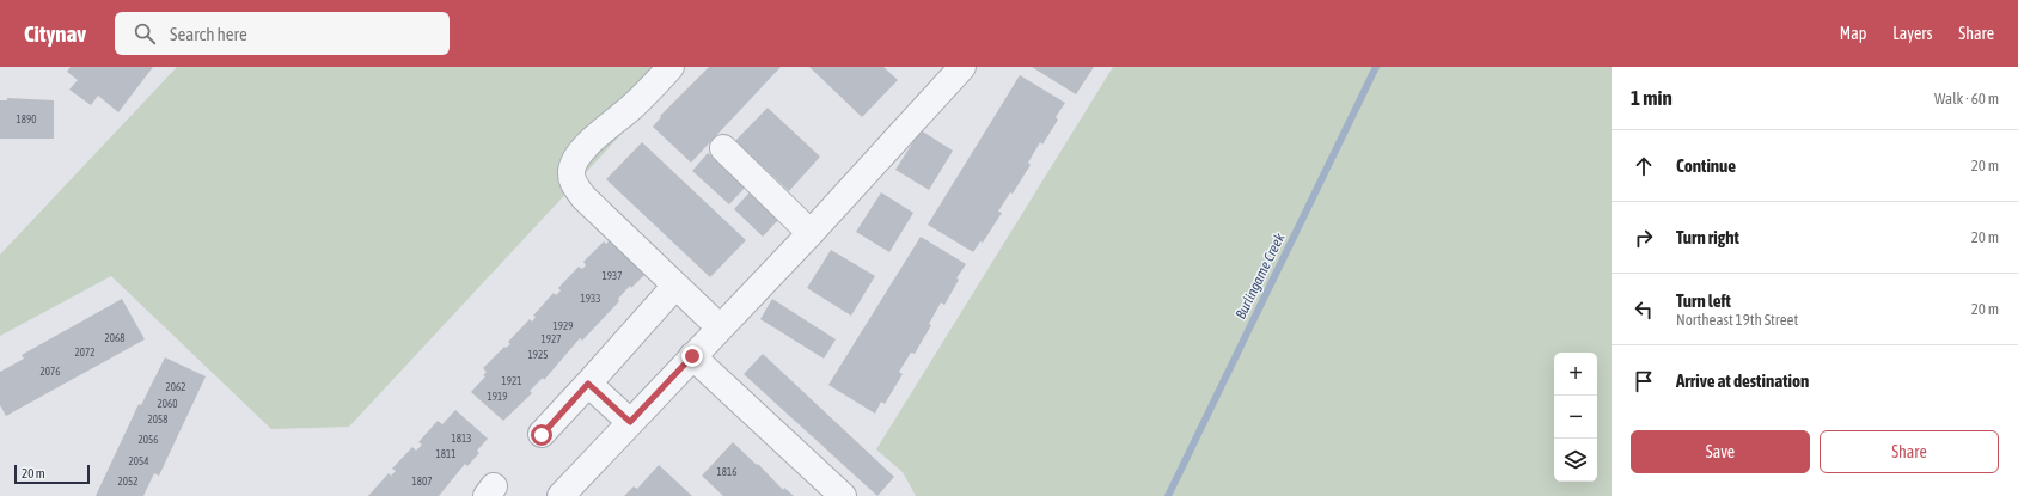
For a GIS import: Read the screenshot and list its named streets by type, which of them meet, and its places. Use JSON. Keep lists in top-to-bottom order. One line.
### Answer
{"water":["Burlingame Creek"],"house_numbers":["1890","1937","1933","1929","2068","1927","2072","1925","2076","1921","2062","1919","2060","2058","1813","2056","1811","2054","1816","2052","1807"],"scale_bar":"20 m","page":{"header":"Citynav","search":"Search here","nav":["Map","Layers","Share"],"heading":["1 min","Walk · 60 m"],"list":[["Continue","20 m"],["Turn right","20 m"],["Turn left","Northeast 19th Street","20 m"],"Arrive at destination"],"map_buttons":["+","−"],"buttons":["Save","Share"],"scale":"20 m"}}
